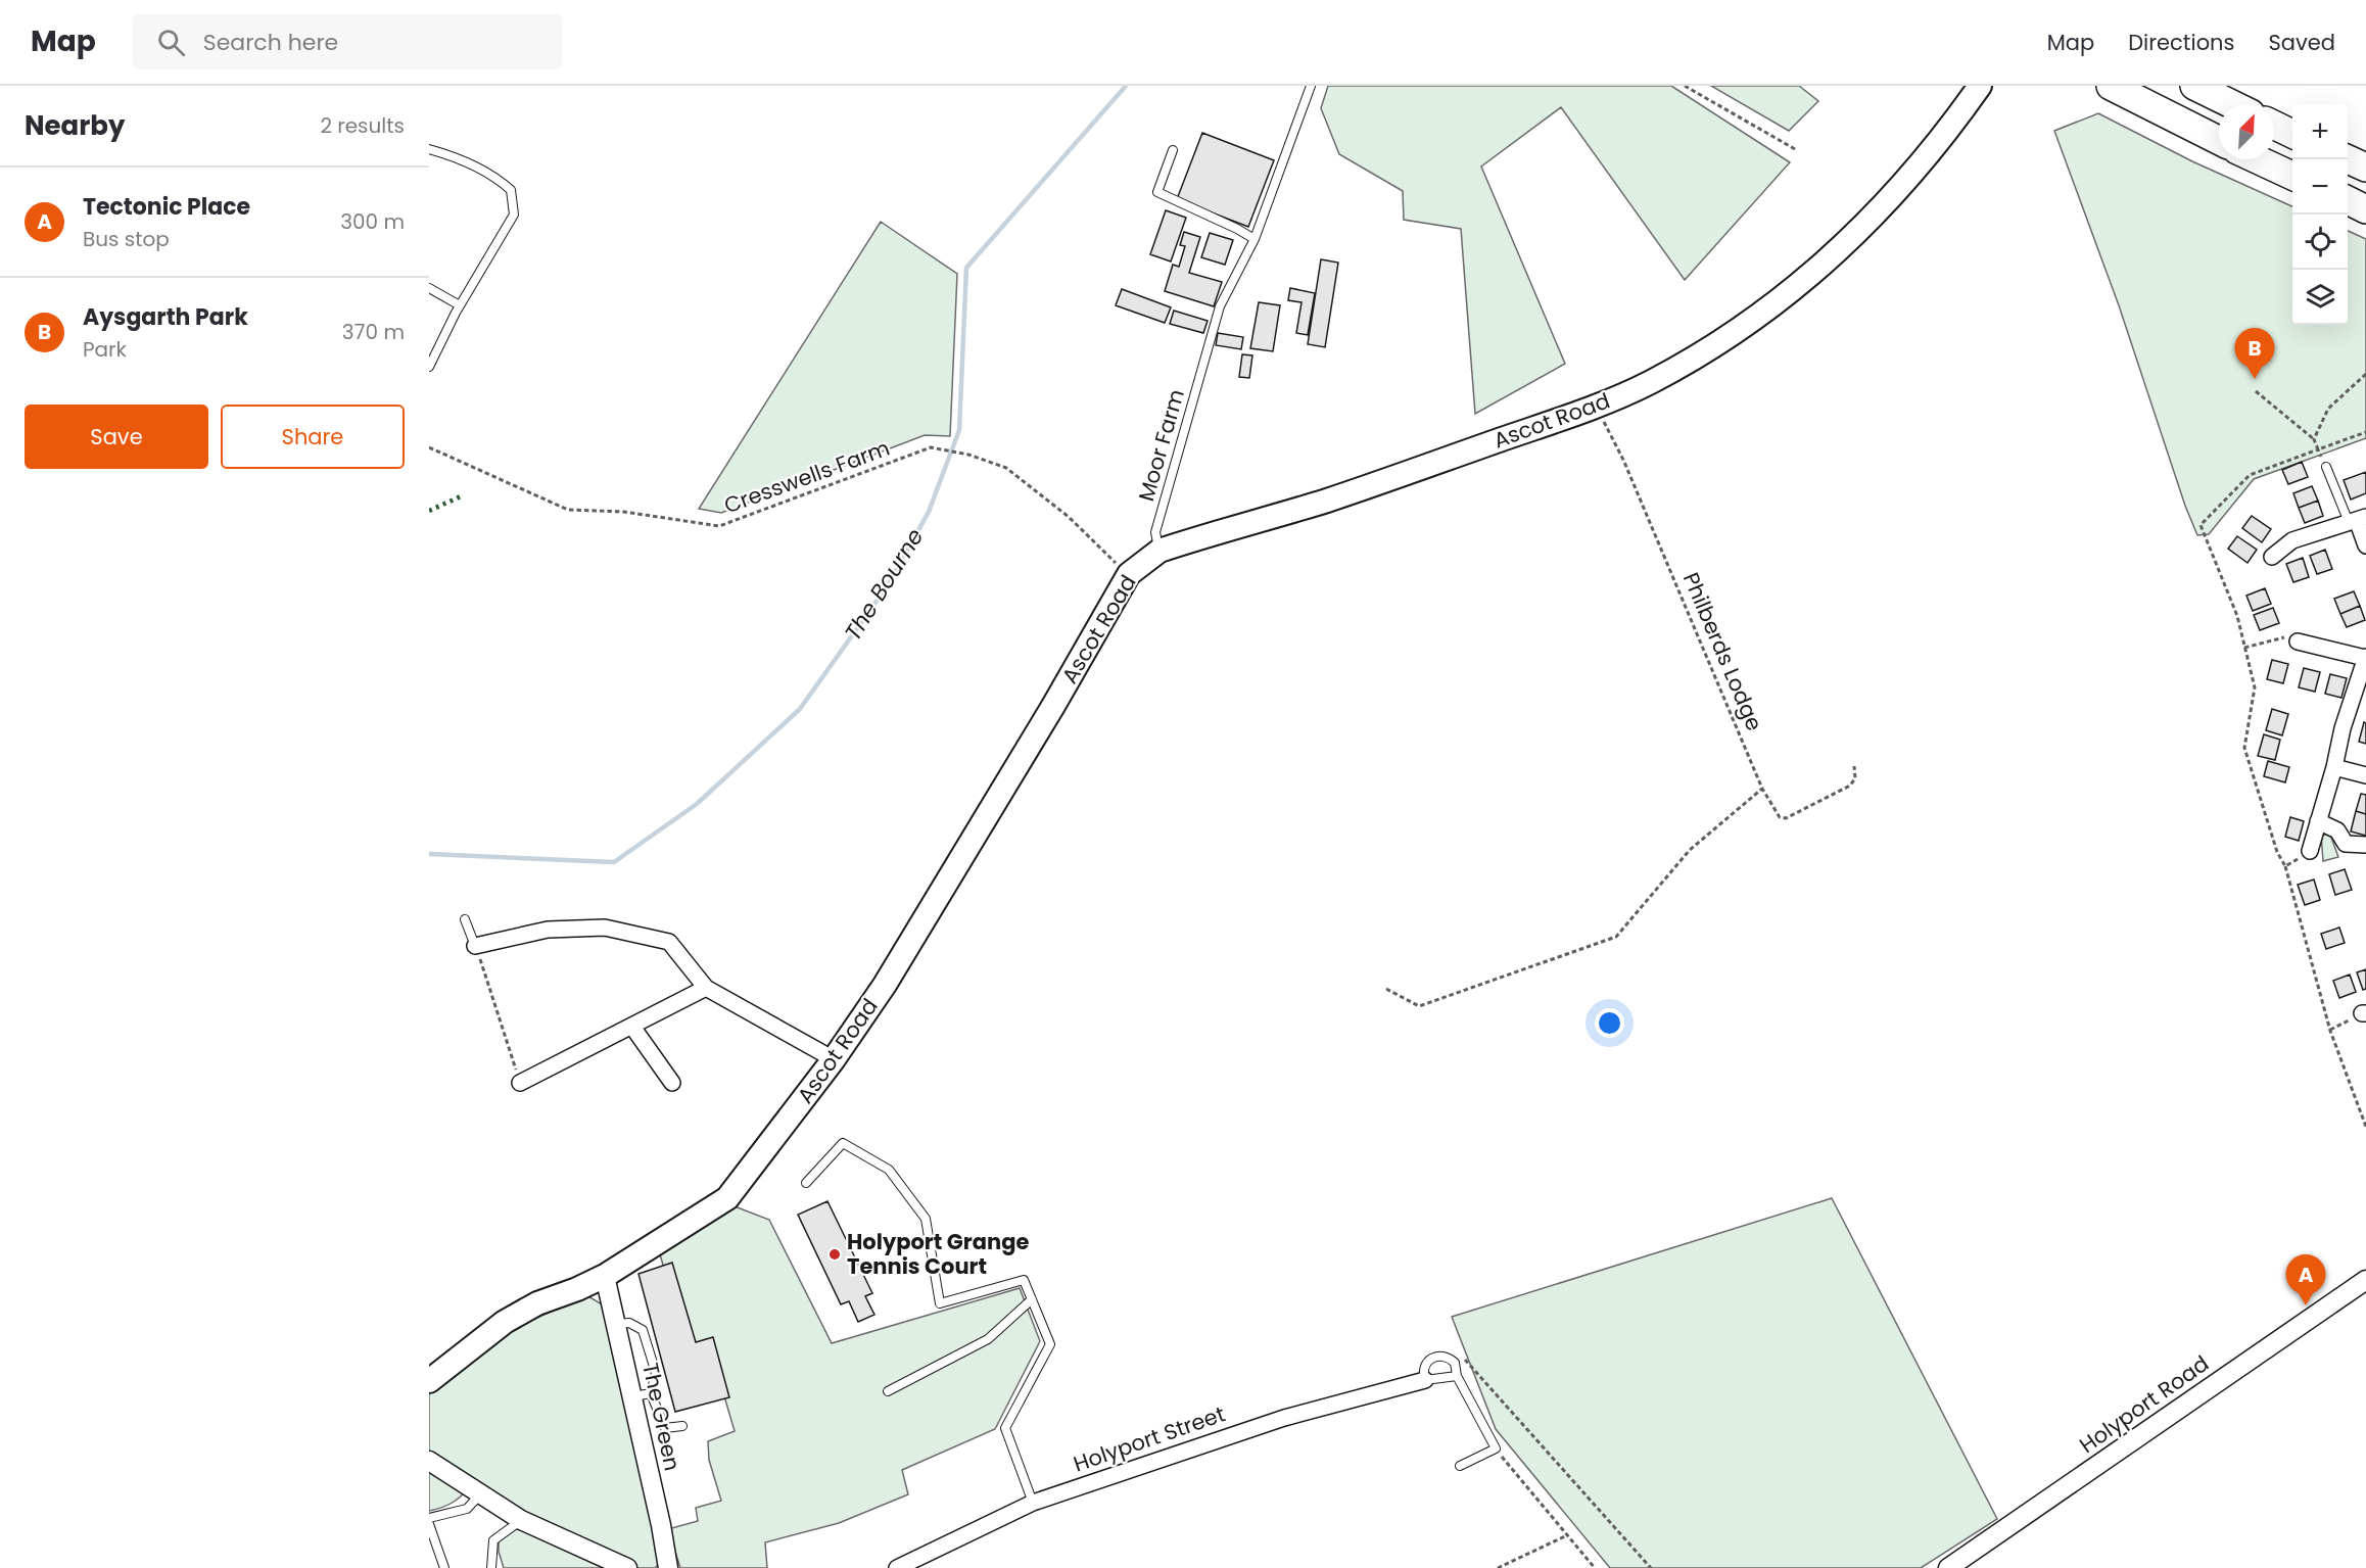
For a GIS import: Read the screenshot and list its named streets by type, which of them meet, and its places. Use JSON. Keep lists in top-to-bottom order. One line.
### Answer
{"streets":{"main road":["Ascot Road"],"street":["Holyport Road","The Green","Holyport Street"],"lane":["Moor Farm"],"path":["Cresswells Farm","Philberds Lodge"]},"crossings":[["Ascot Road","Moor Farm"],["Ascot Road","Cresswells Farm"],["Ascot Road","Philberds Lodge"],["Ascot Road","The Green"]],"water":["The Bourne"],"places":["Holyport Grange Tennis Court"],"north":"top right","page":{"header":"Map","search":"Search here","nav":["Map","Directions","Saved"],"heading":["Nearby","2 results"],"map_buttons":["+","−"],"list":[{"mark":"A","name":"Tectonic Place","note":"Bus stop","value":"300 m"},{"mark":"B","name":"Aysgarth Park","note":"Park","value":"370 m"}],"pins":["B","A"],"buttons":["Save","Share"]}}
